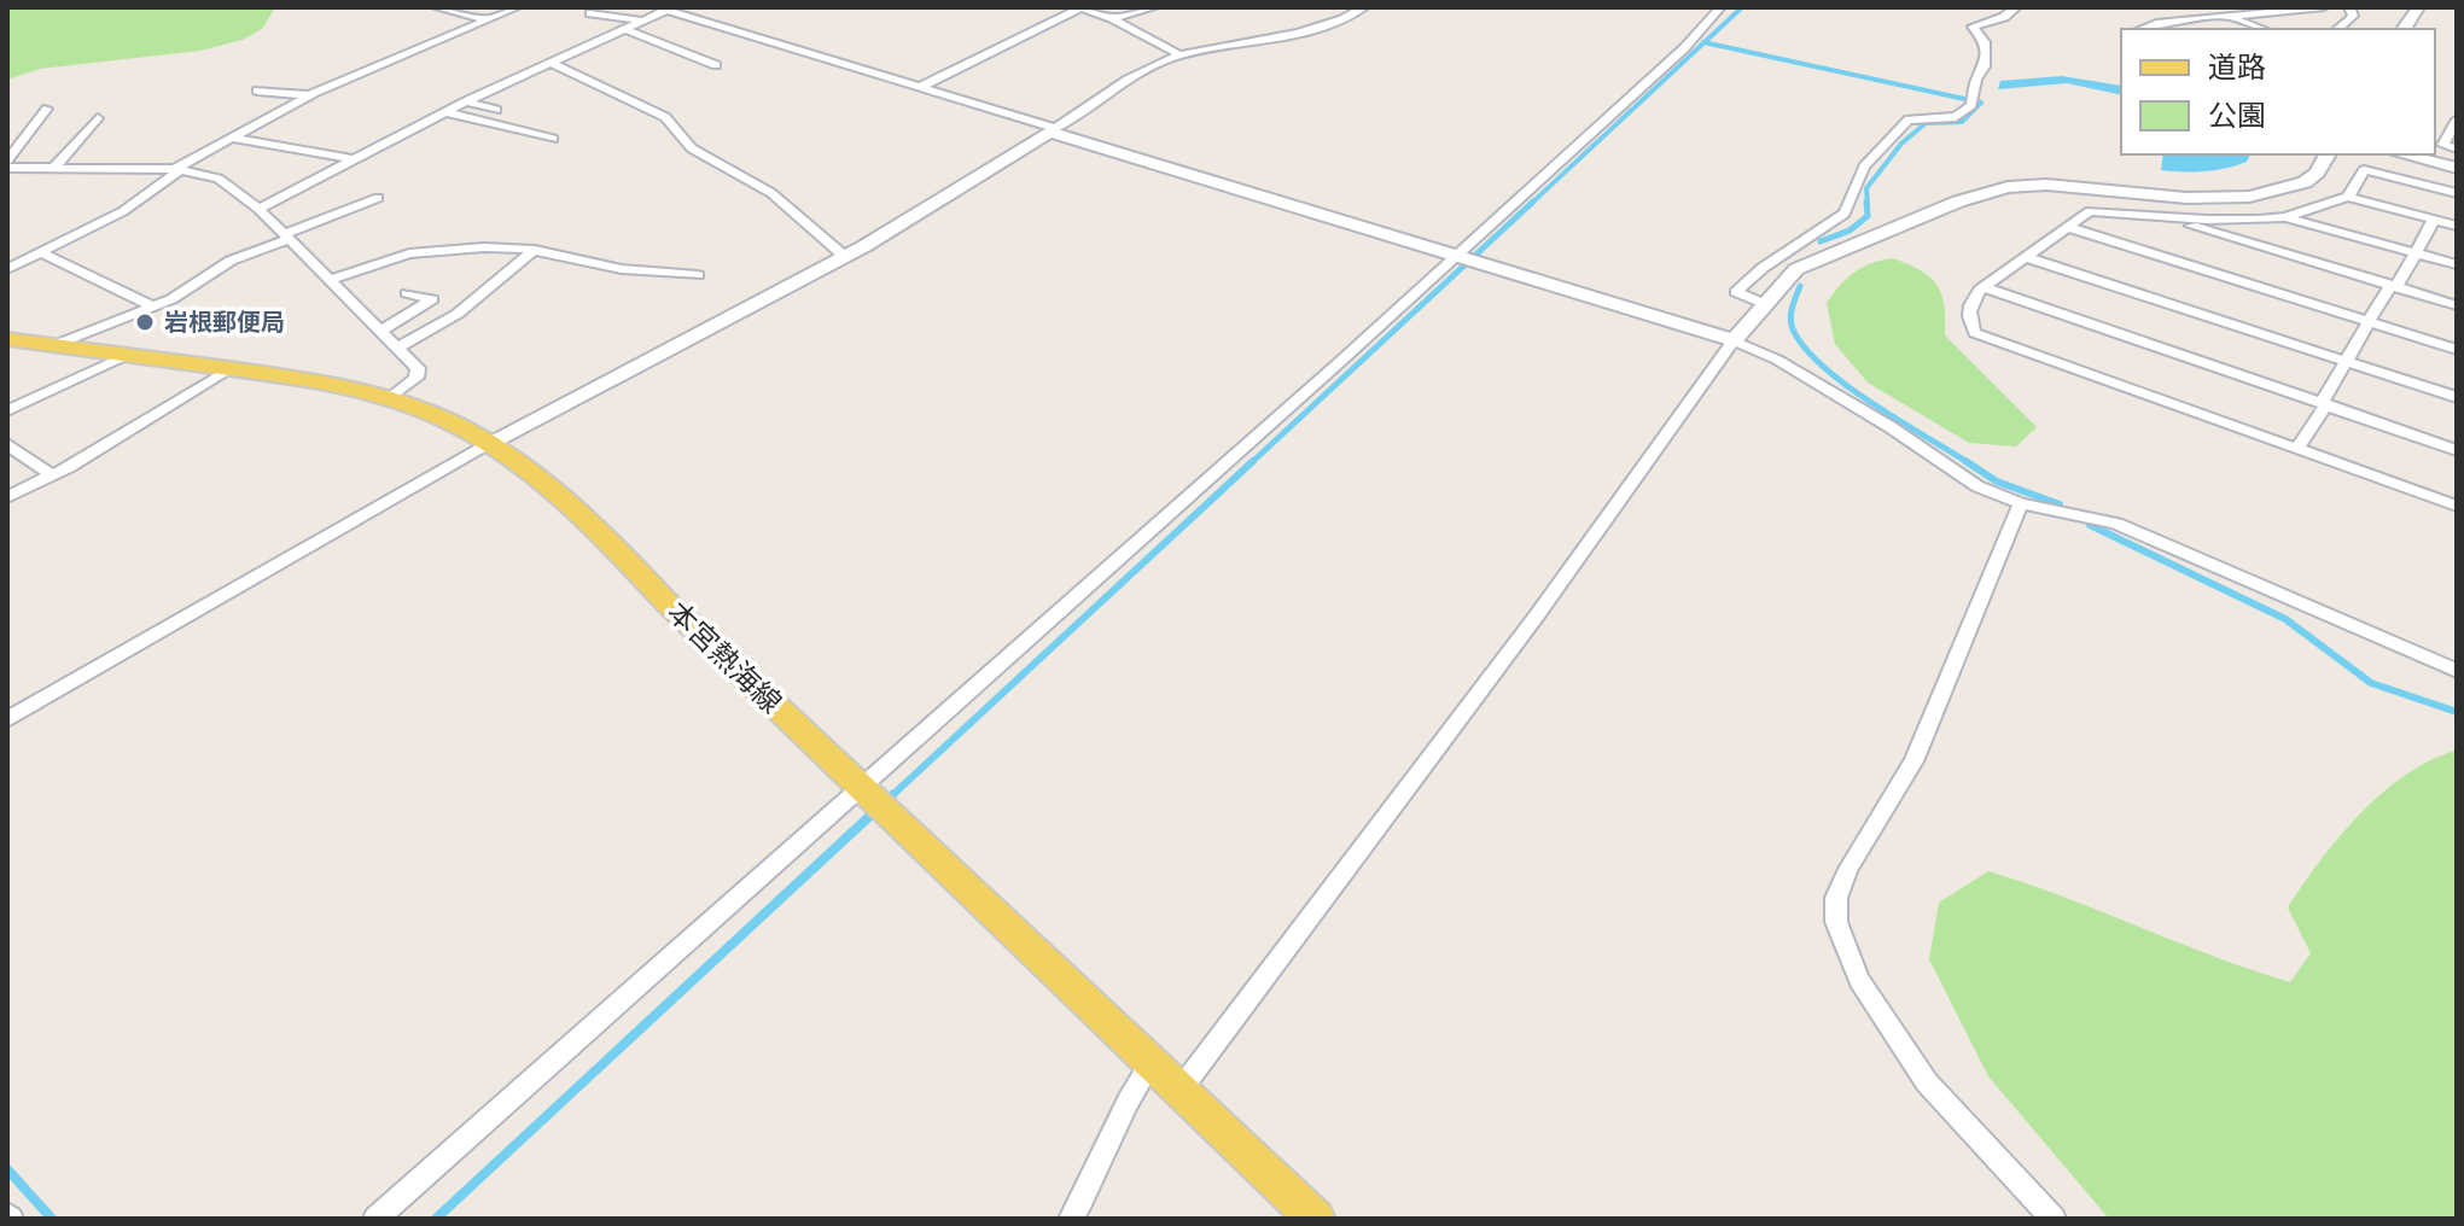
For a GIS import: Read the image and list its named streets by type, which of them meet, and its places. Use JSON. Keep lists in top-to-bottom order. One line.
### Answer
{"streets":{"main road":["本宮熱海線"]},"places":["岩根郵便局"],"legend":["道路","公園"]}
